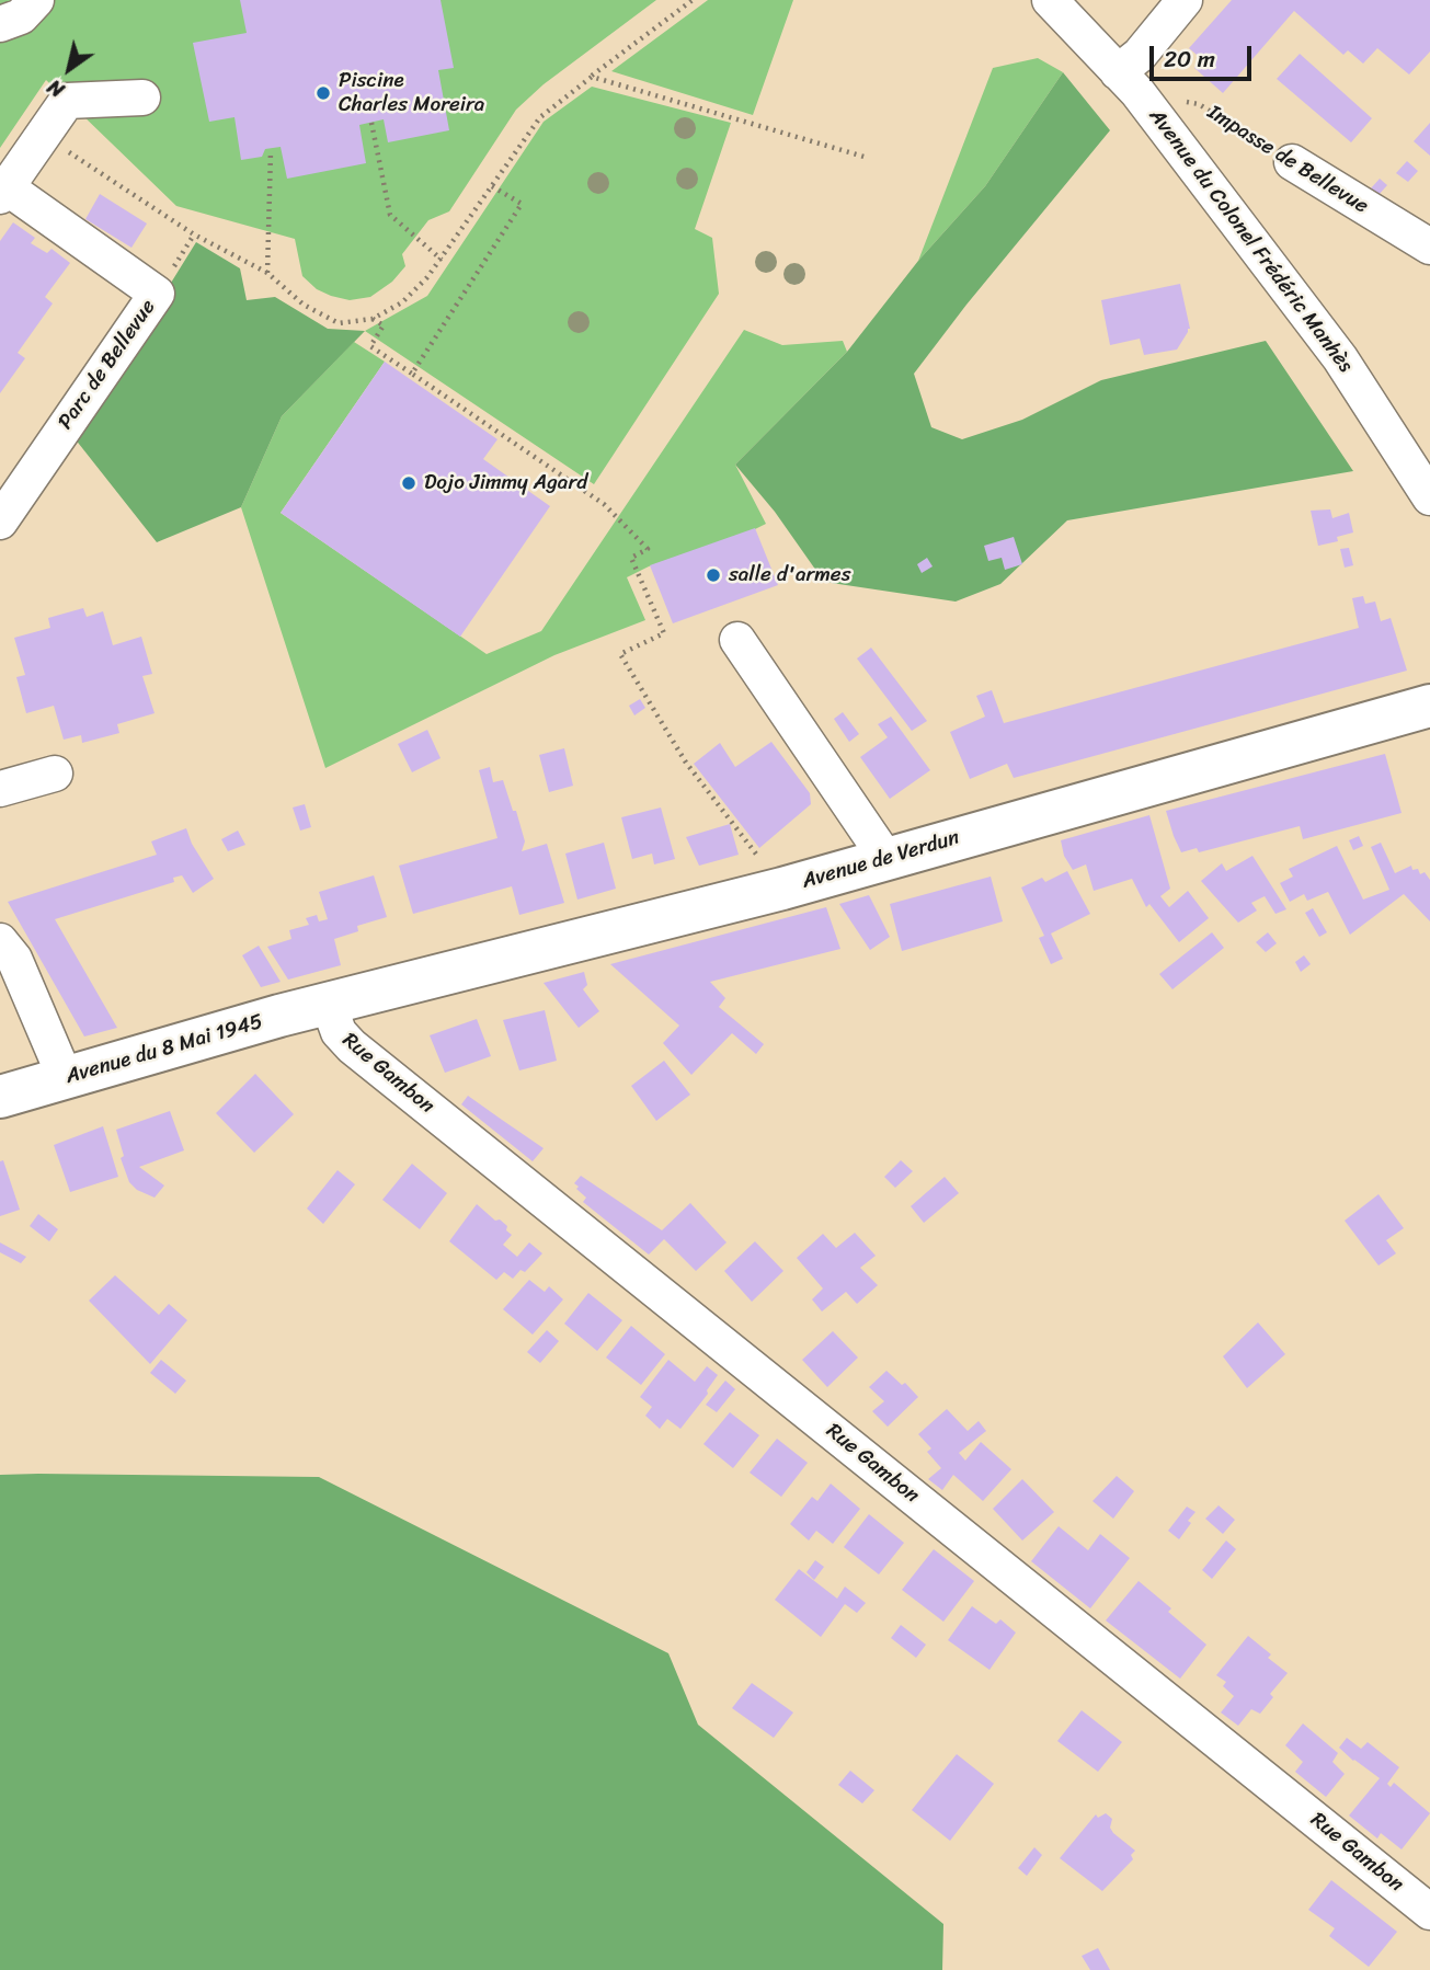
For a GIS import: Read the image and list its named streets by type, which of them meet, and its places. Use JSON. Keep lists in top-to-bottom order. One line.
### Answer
{"streets":{"main road":["Avenue de Verdun","Avenue du 8 Mai 1945"],"street":["Impasse de Bellevue","Avenue du Colonel Frédéric Manhès","Parc de Bellevue","Rue Gambon"]},"crossings":[["Impasse de Bellevue","Avenue du Colonel Frédéric Manhès"],["Avenue de Verdun","Avenue du 8 Mai 1945"],["Avenue de Verdun","Rue Gambon"],["Avenue du 8 Mai 1945","Rue Gambon"]],"places":["Piscine Charles Moreira","Dojo Jimmy Agard","salle d'armes"],"scale_bar":"20 m","north":"bottom left"}
